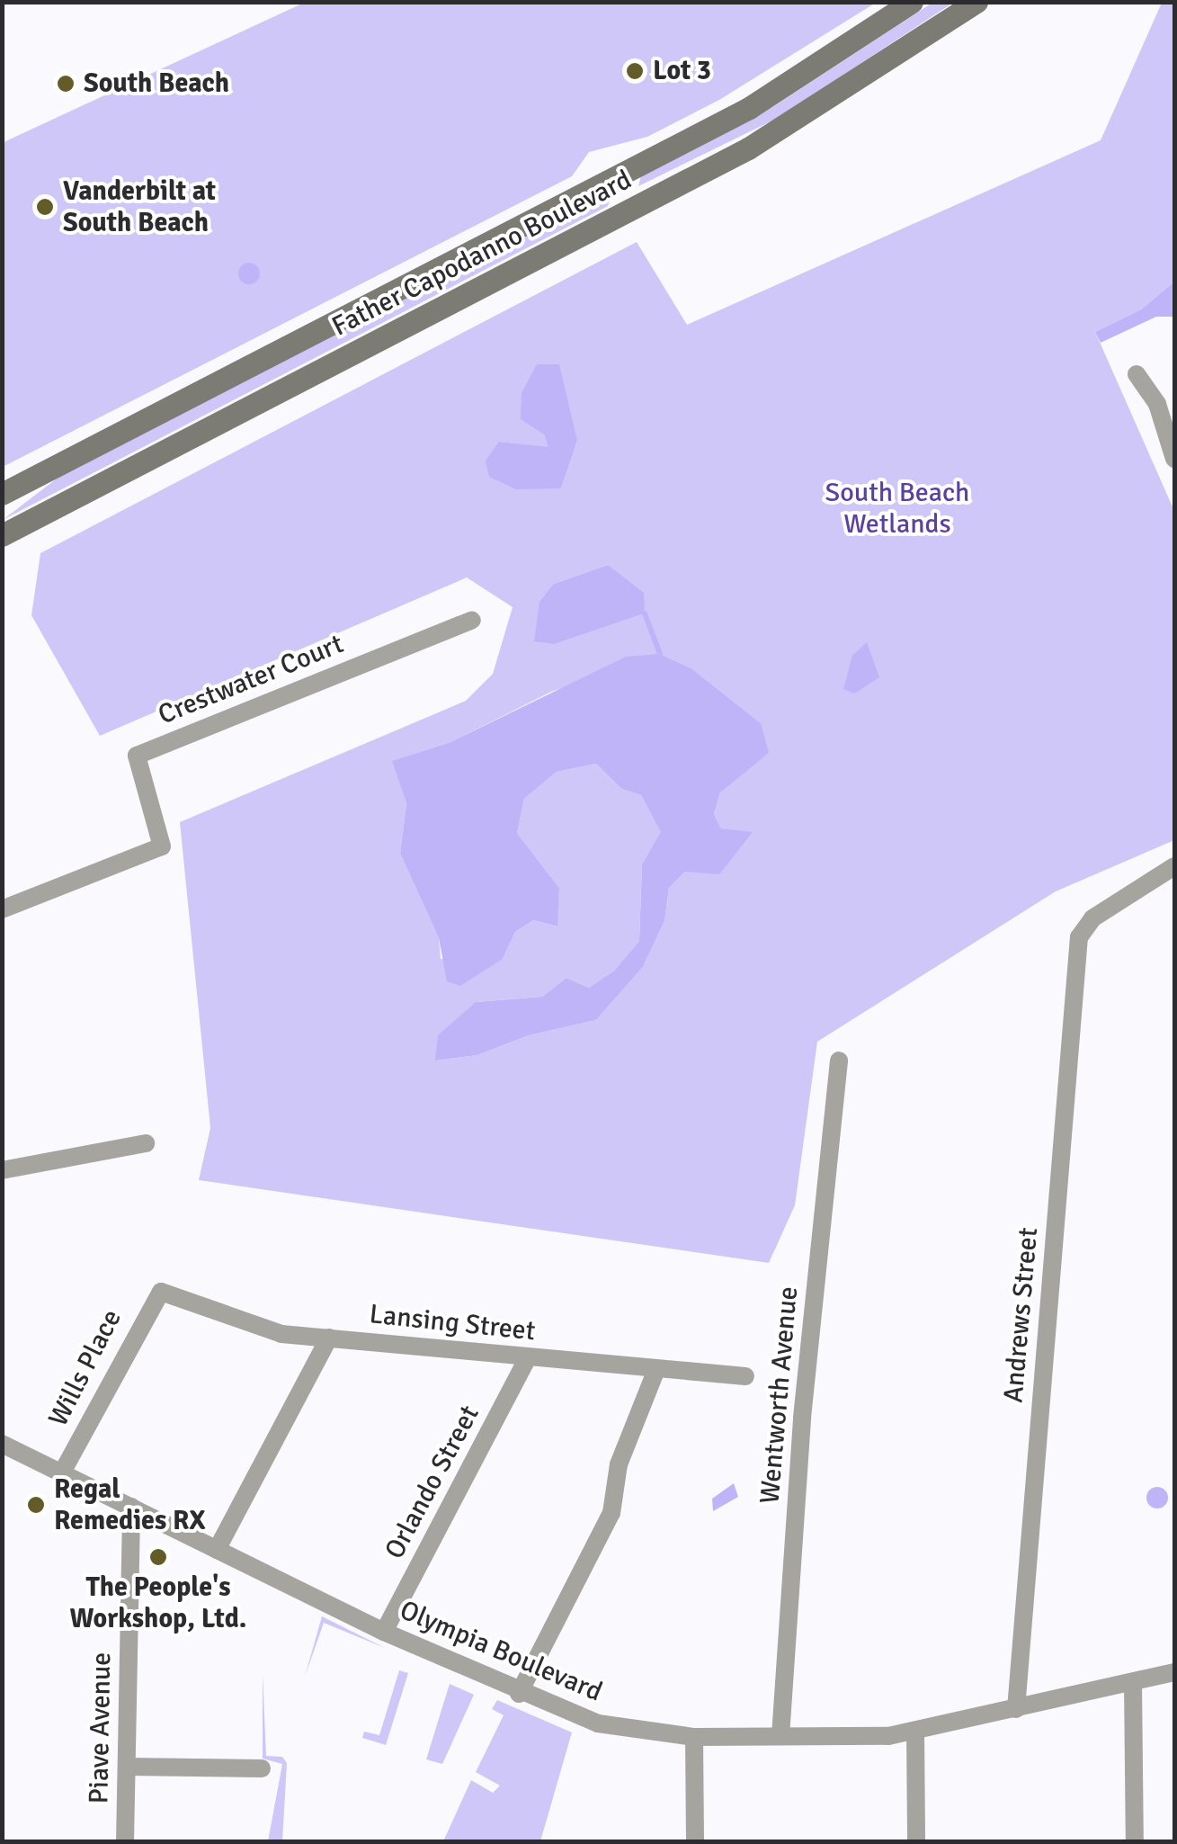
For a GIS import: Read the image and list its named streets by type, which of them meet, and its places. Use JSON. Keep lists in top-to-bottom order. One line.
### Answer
{"streets":{"main road":["Father Capodanno Boulevard"],"street":["Crestwater Court","Andrews Street","Lansing Street","Wills Place","Wentworth Avenue","Orlando Street","Olympia Boulevard","Piave Avenue"]},"crossings":[["Andrews Street","Olympia Boulevard"],["Lansing Street","Wills Place"],["Lansing Street","Orlando Street"],["Wills Place","Olympia Boulevard"],["Wentworth Avenue","Olympia Boulevard"],["Orlando Street","Olympia Boulevard"],["Olympia Boulevard","Piave Avenue"]],"parks":["South Beach Wetlands"],"places":["Lot 3","South Beach","Vanderbilt at South Beach","Regal Remedies RX","The People's Workshop, Ltd."]}
